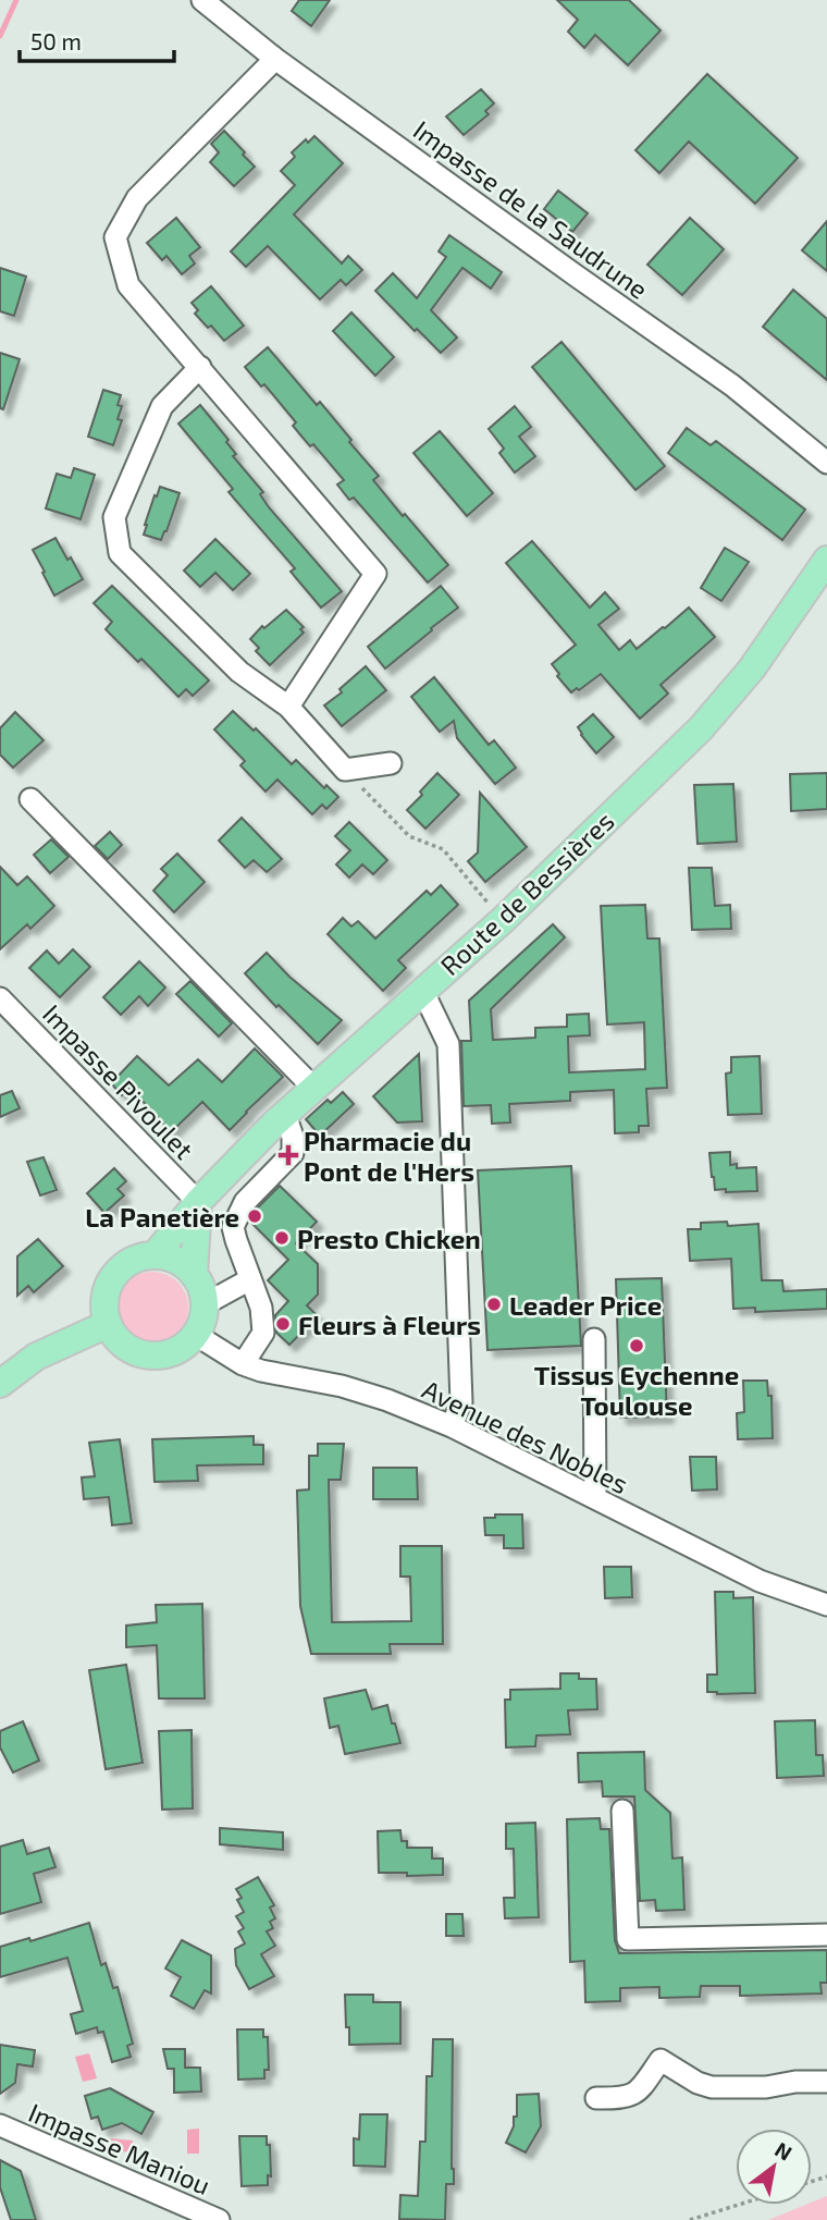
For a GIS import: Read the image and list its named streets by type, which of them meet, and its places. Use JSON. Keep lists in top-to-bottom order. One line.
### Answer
{"streets":{"main road":["Route de Bessières"],"street":["Impasse de la Saudrune","Impasse Pivoulet","Avenue des Nobles","Impasse Maniou"]},"crossings":[["Route de Bessières","Impasse Pivoulet"],["Route de Bessières","Avenue des Nobles"]],"places":{"health":["Pharmacie du Pont de l'Hers"],"other":["La Panetière","Presto Chicken","Leader Price","Fleurs à Fleurs","Tissus Eychenne Toulouse"]},"scale_bar":"50 m","north":"top right"}
